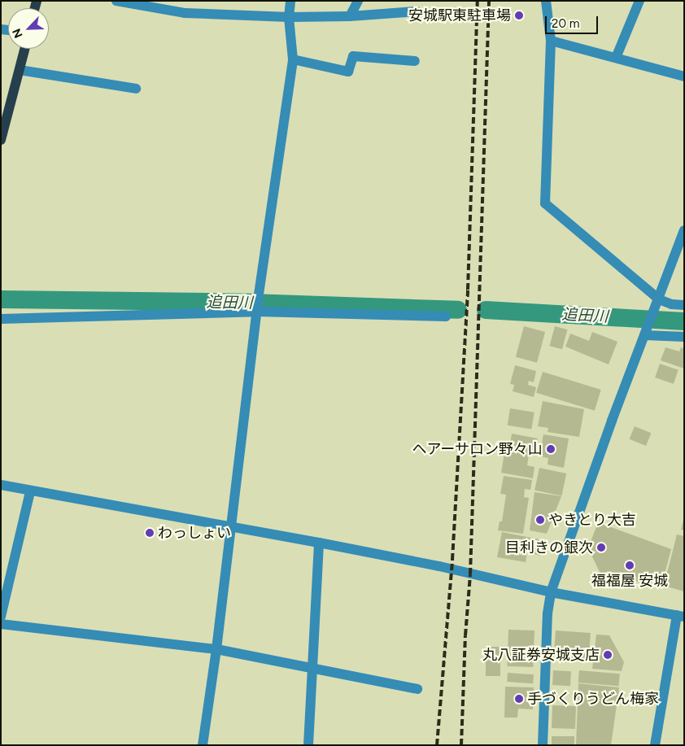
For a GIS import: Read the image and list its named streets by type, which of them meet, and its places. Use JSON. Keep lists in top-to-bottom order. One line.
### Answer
{"water":["追田川"],"places":["安城駅東駐車場","ヘアーサロン野々山","やきとり大吉","わっしょい","目利きの銀次","福福屋 安城","丸八証券安城支店","手づくりうどん梅家"],"scale_bar":"20 m","north":"bottom left"}
